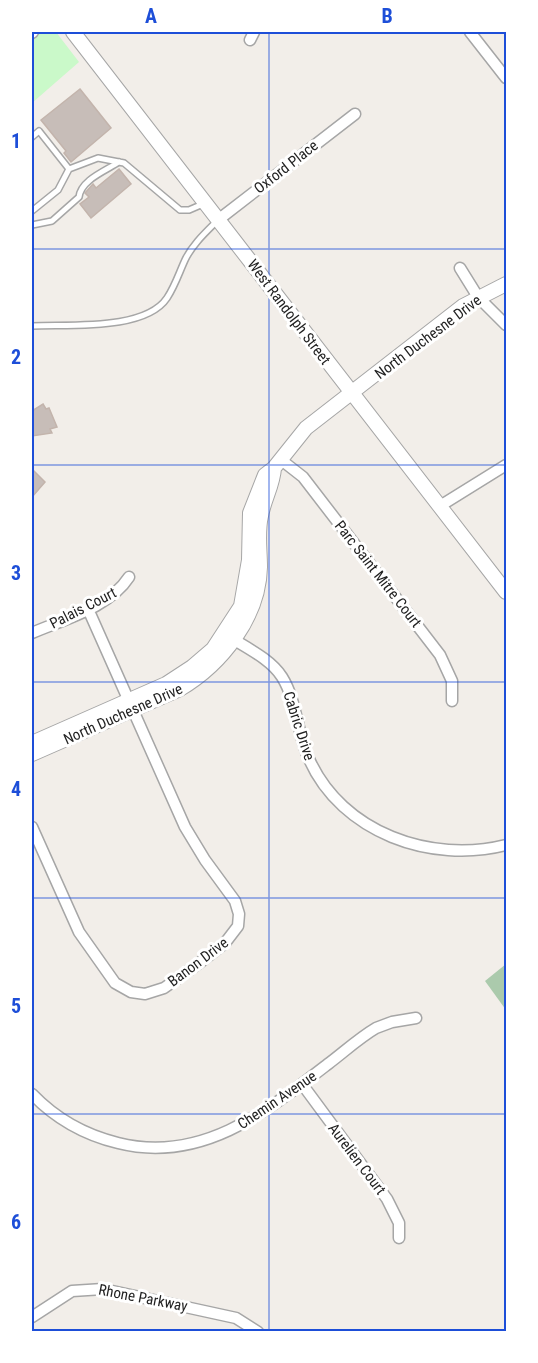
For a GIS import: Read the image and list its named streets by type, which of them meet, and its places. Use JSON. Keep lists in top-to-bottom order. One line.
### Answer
{"streets":{"street":["Oxford Place","West Randolph Street","North Duchesne Drive","Parc Saint Mitre Court","Palais Court","Cabric Drive","Banon Drive","Chemin Avenue","Aurelien Court","Rhone Parkway"]},"crossings":[["Oxford Place","West Randolph Street"],["West Randolph Street","North Duchesne Drive"],["North Duchesne Drive","Parc Saint Mitre Court"],["North Duchesne Drive","Cabric Drive"],["North Duchesne Drive","Banon Drive"],["Palais Court","Banon Drive"],["Chemin Avenue","Aurelien Court"]],"grid":{"columns":["A","B"],"rows":["1","2","3","4","5","6"]}}
